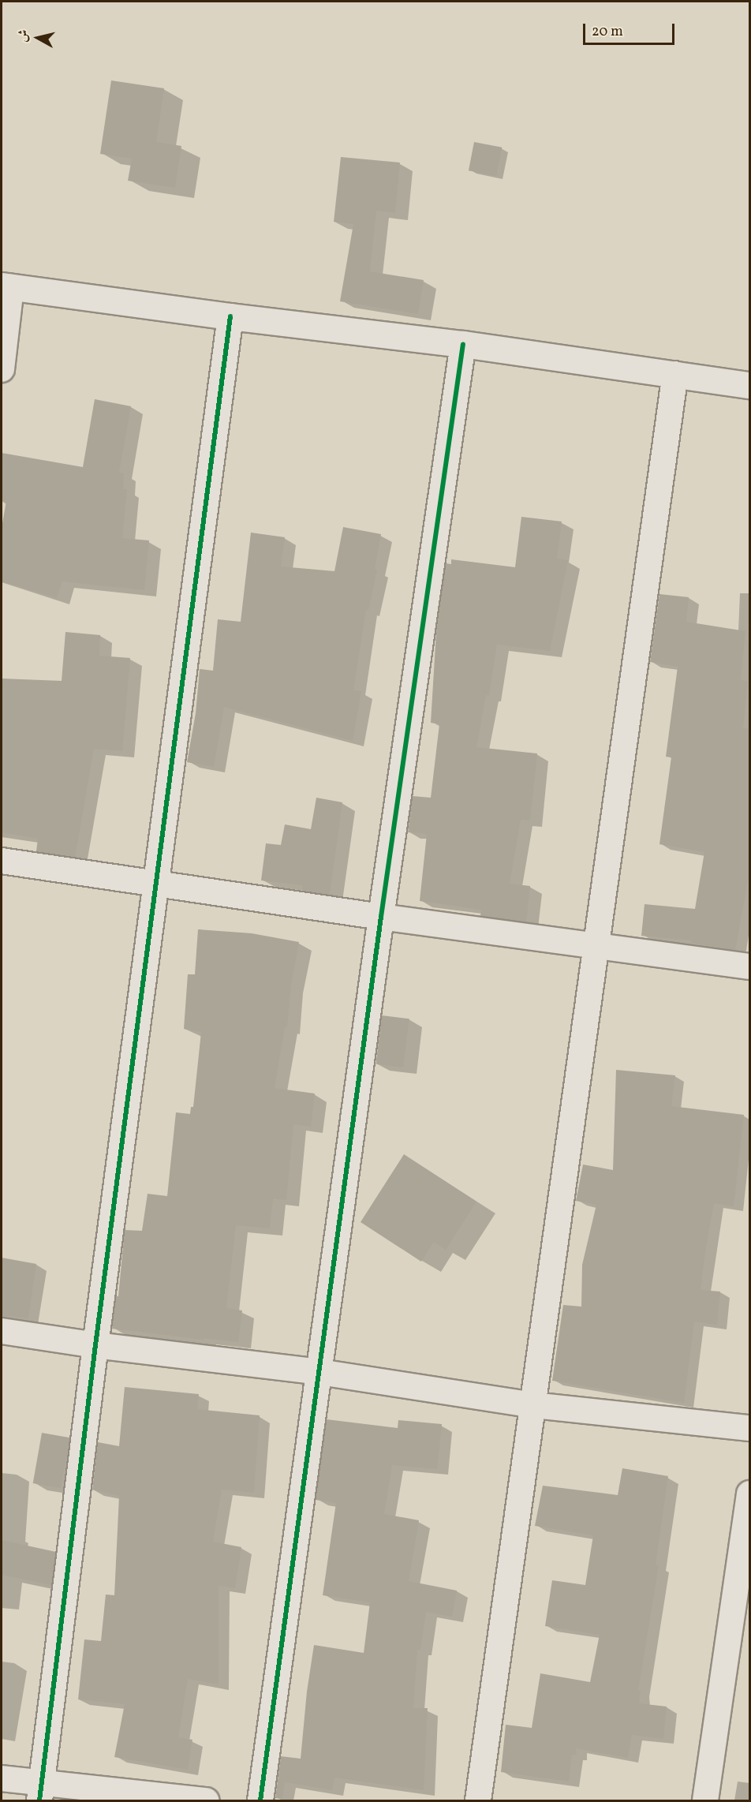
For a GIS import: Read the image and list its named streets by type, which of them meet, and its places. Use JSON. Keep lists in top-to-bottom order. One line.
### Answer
{"scale_bar":"20 m","north":"left"}
